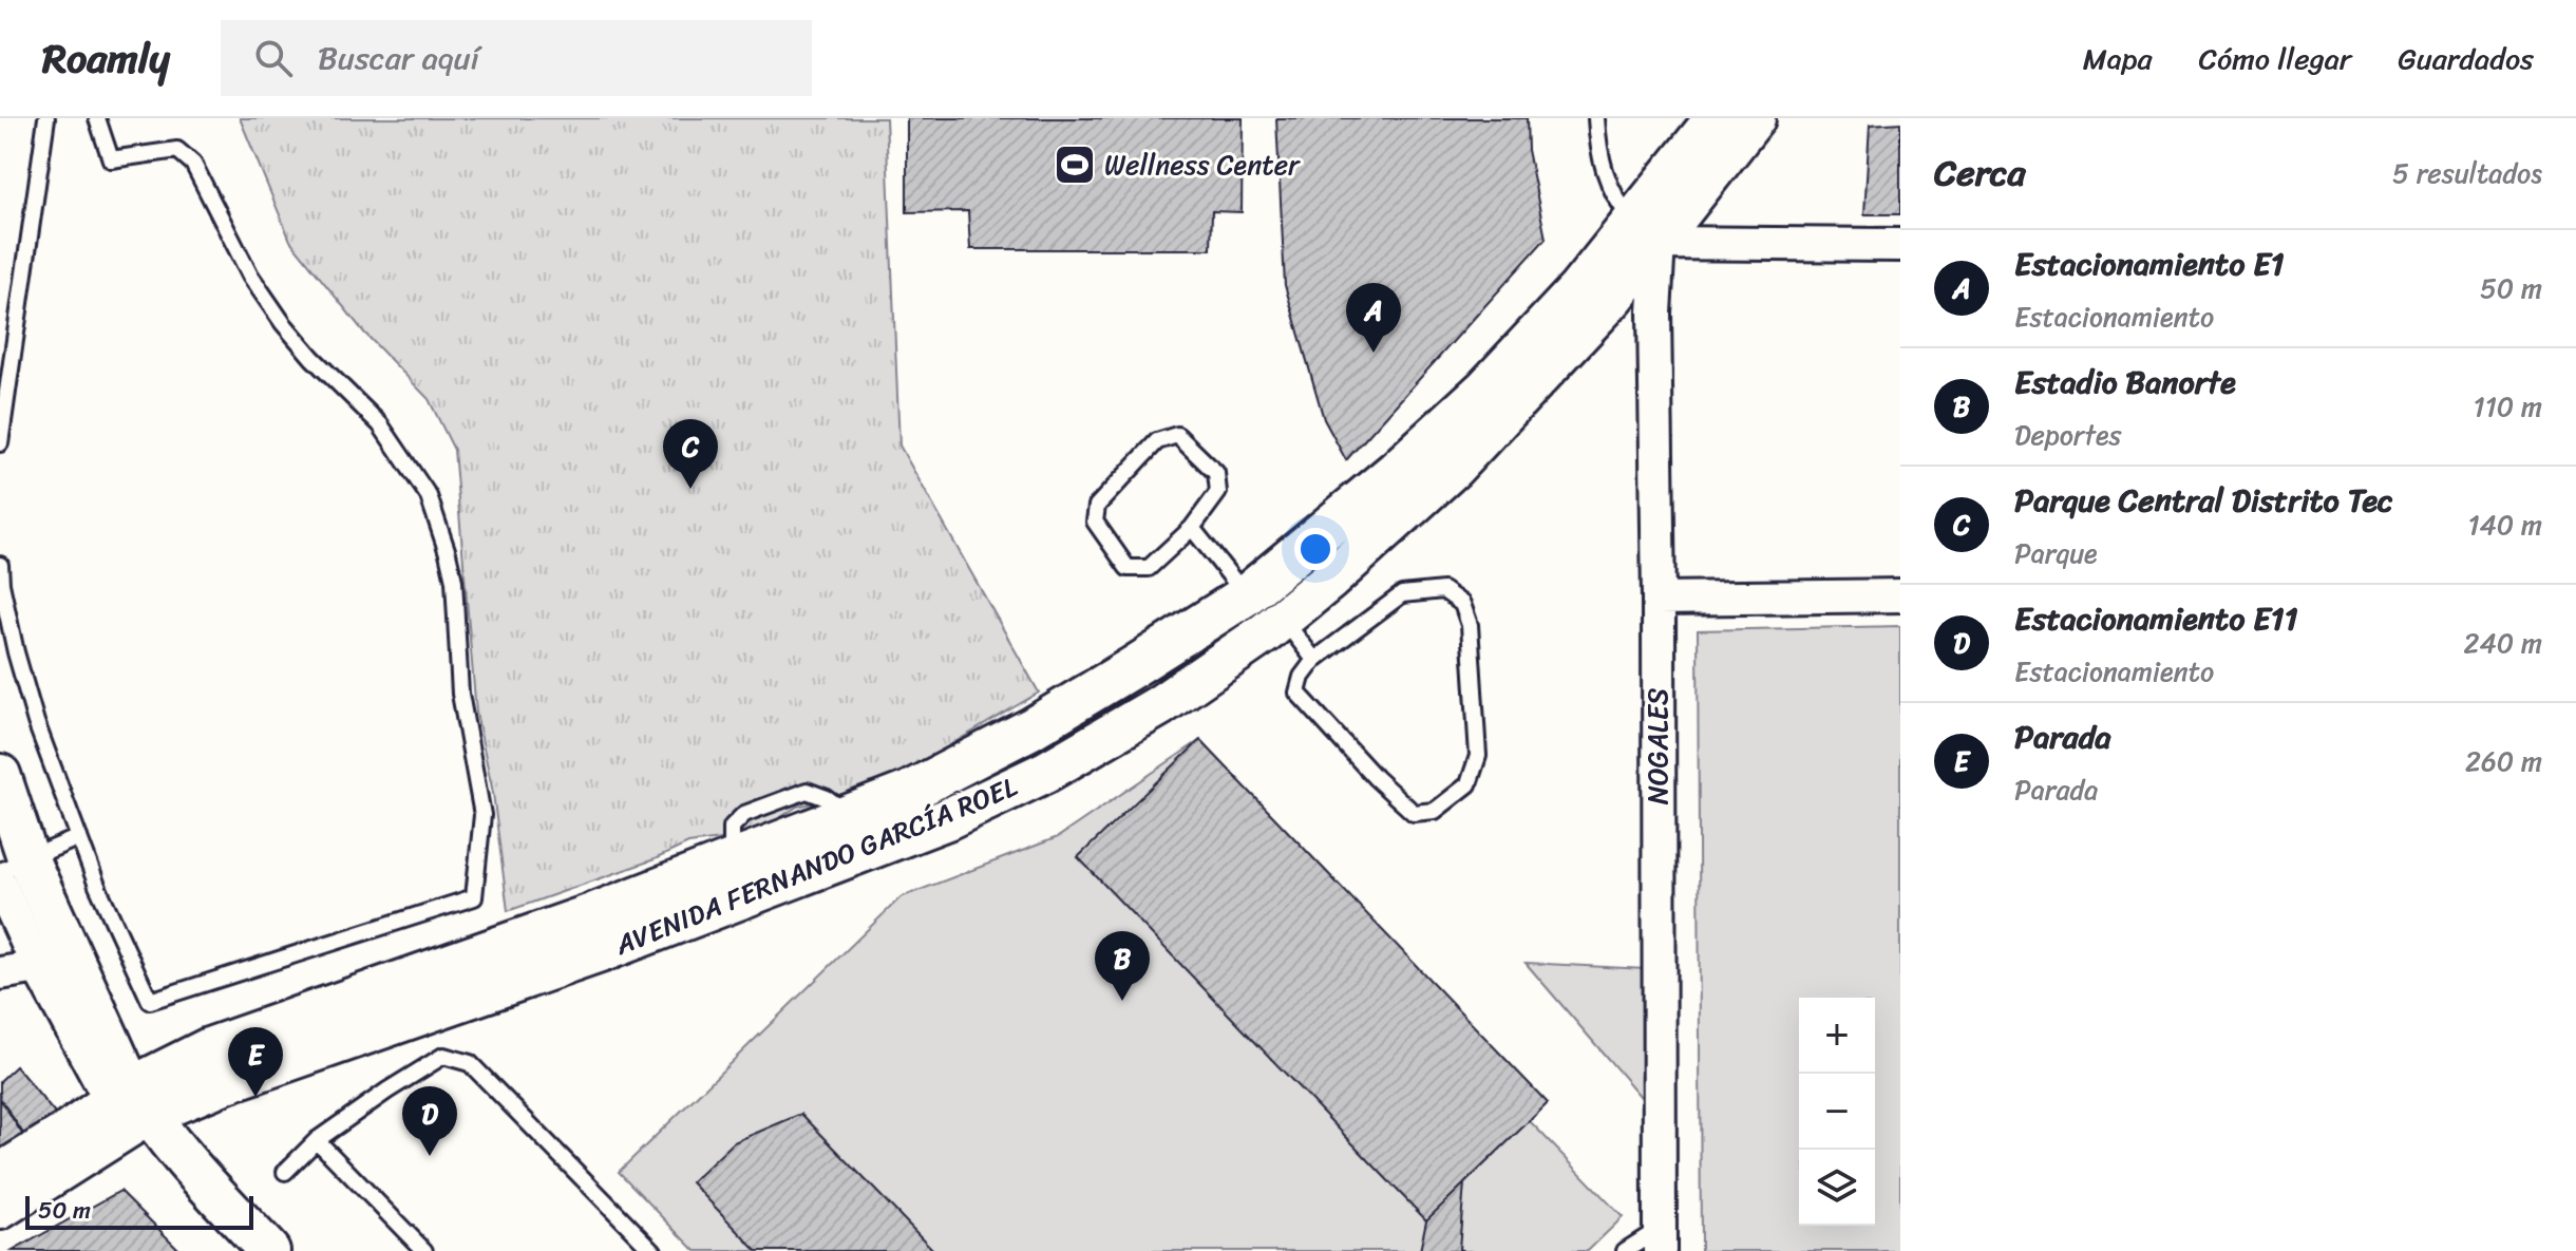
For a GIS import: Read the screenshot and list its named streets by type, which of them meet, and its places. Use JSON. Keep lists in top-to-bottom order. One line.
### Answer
{"streets":{"street":["NOGALES","AVENIDA FERNANDO GARCÍA ROEL"]},"crossings":[["NOGALES","AVENIDA FERNANDO GARCÍA ROEL"]],"places":{"sports":["Wellness Center"]},"scale_bar":"50 m","page":{"header":"Roamly","search":"Buscar aquí","nav":["Mapa","Cómo llegar","Guardados"],"heading":["Cerca","5 resultados"],"list":[{"mark":"A","name":"Estacionamiento E1","note":"Estacionamiento","value":"50 m"},{"mark":"B","name":"Estadio Banorte","note":"Deportes","value":"110 m"},{"mark":"C","name":"Parque Central Distrito Tec","note":"Parque","value":"140 m"},{"mark":"D","name":"Estacionamiento E11","note":"Estacionamiento","value":"240 m"},{"mark":"E","name":"Parada","note":"Parada","value":"260 m"}],"pins":["A","C","B","E","D"],"map_buttons":["+","−"],"scale":"50 m"}}
